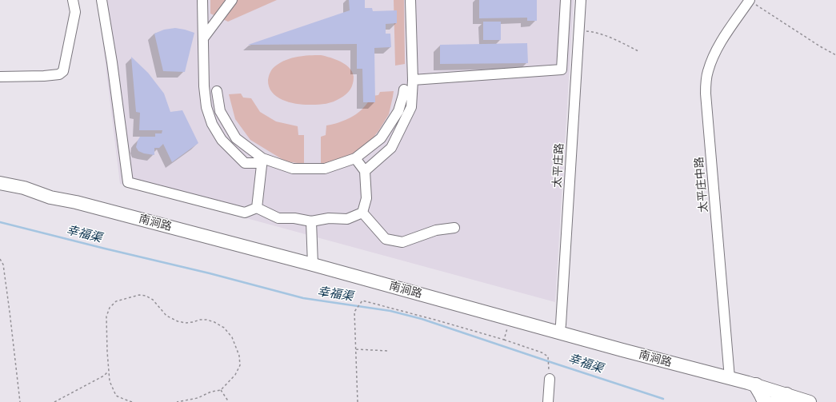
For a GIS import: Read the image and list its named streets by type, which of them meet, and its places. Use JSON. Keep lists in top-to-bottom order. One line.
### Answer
{"streets":{"main road":["南涧路"],"street":["太平庄路","太平庄中路"]},"crossings":[["太平庄路","南涧路"],["太平庄中路","南涧路"]],"water":["幸福渠"]}
